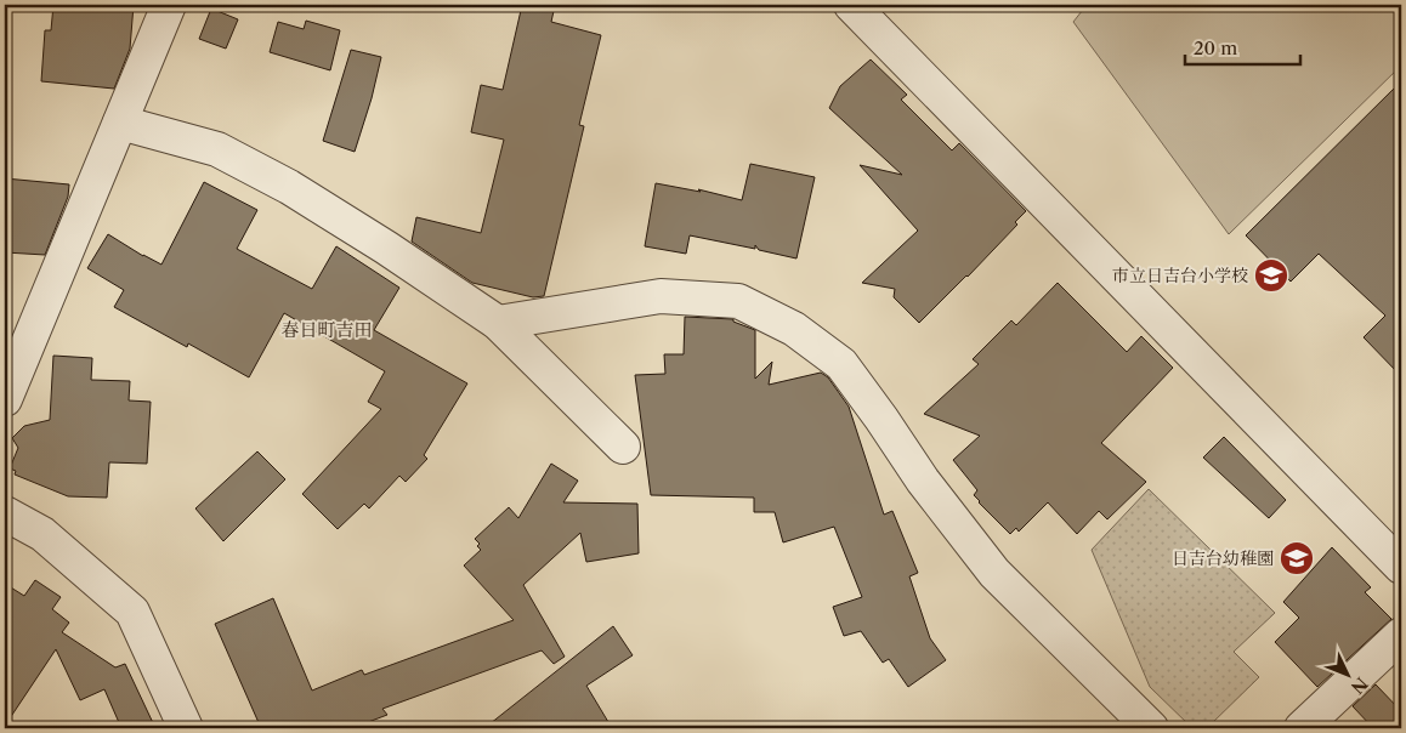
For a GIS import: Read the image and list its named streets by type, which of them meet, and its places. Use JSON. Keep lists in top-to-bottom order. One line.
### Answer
{"districts":["春日町吉田"],"places":{"school or university":["市立日吉台小学校","日吉台幼稚園"]},"scale_bar":"20 m","north":"bottom right"}
